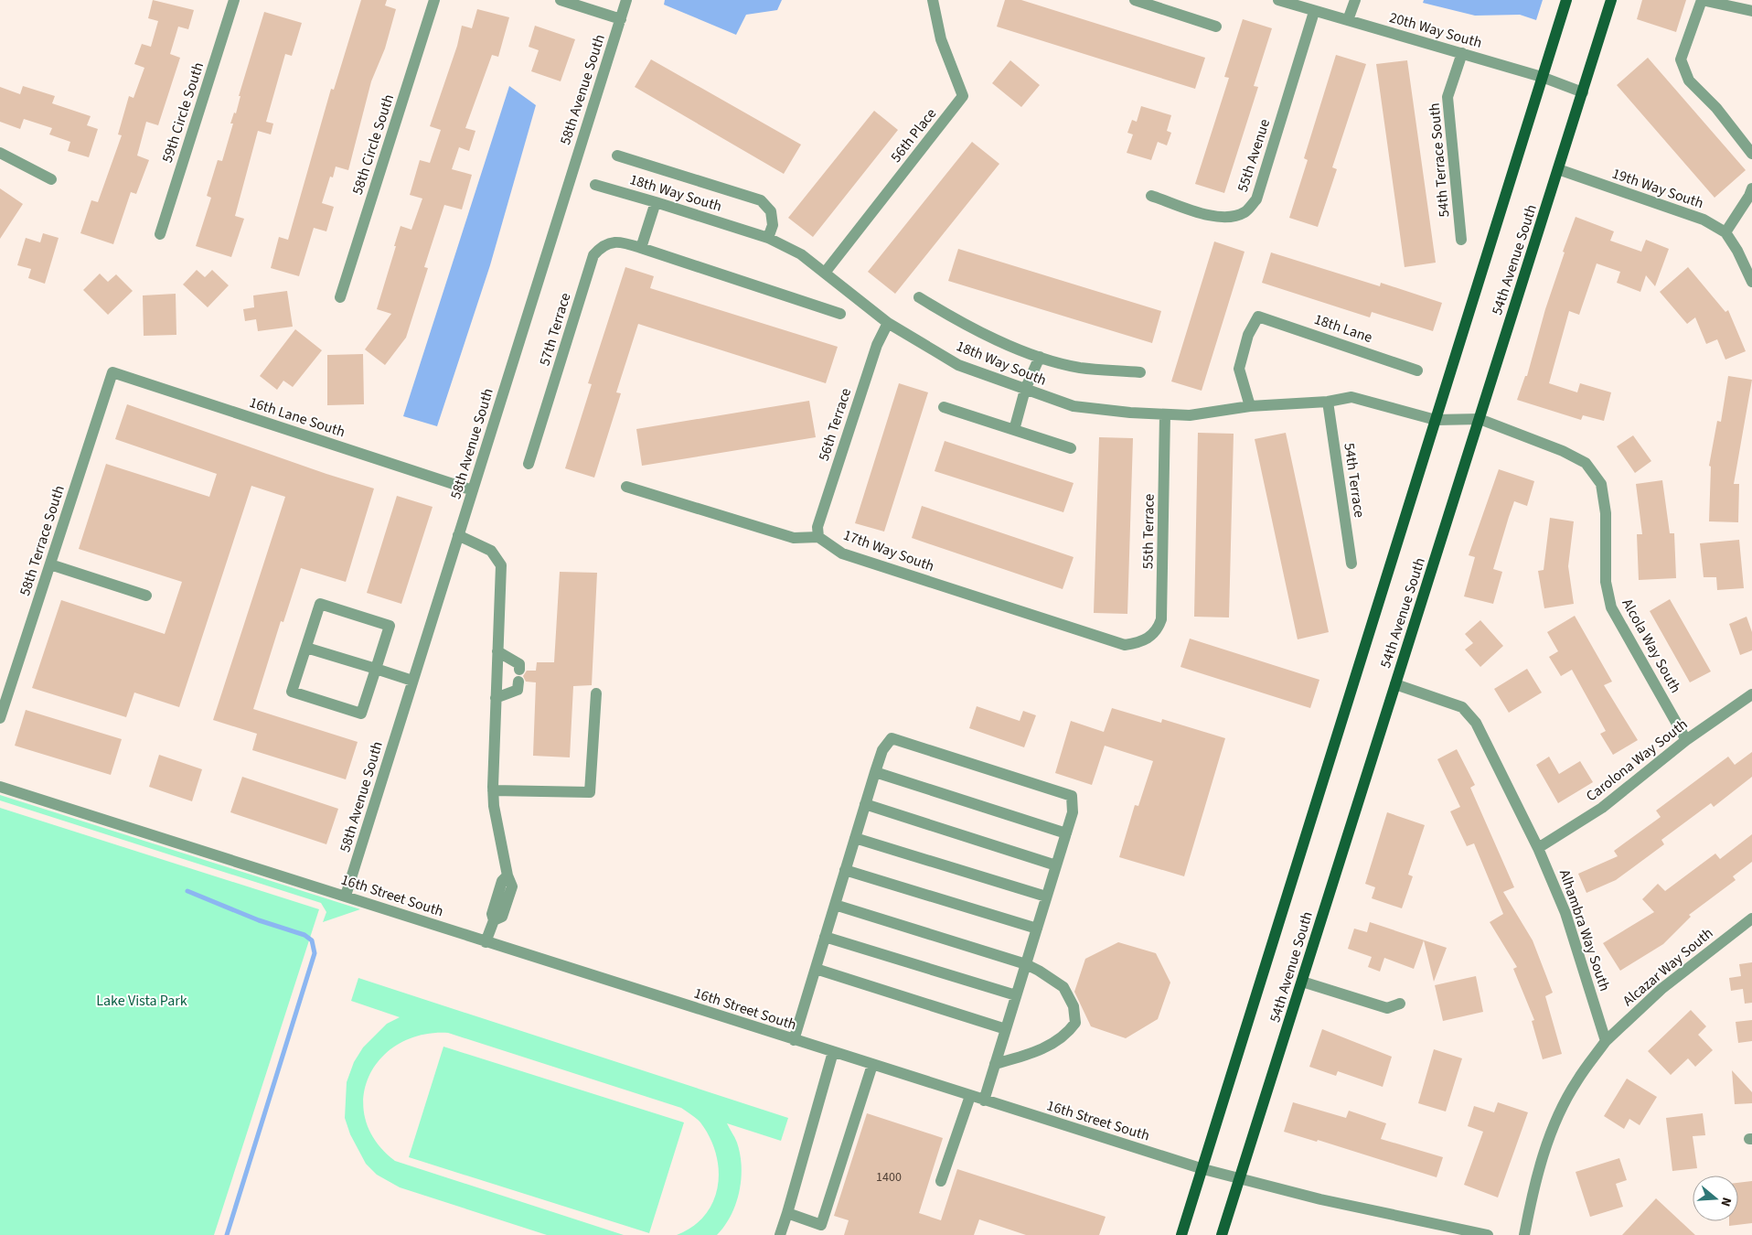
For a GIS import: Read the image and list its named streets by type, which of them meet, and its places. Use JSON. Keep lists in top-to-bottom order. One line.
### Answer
{"streets":{"main road":["54th Avenue South"],"street":["20th Way South","58th Avenue South","59th Circle South","56th Place","58th Circle South","55th Avenue","54th Terrace South","19th Way South","18th Way South","18th Lane","57th Terrace","16th Lane South","56th Terrace","54th Terrace","55th Terrace","58th Terrace South","17th Way South","Alcola Way South","Carolona Way South","16th Street South","Alhambra Way South","Alcazar Way South"]},"crossings":[["20th Way South","55th Avenue"],["20th Way South","54th Terrace South"],["20th Way South","54th Avenue South"],["58th Avenue South","16th Lane South"],["58th Avenue South","16th Street South"],["56th Place","18th Way South"],["19th Way South","54th Avenue South"],["18th Way South","54th Avenue South"],["18th Way South","18th Lane"],["18th Way South","56th Terrace"],["18th Way South","54th Terrace"],["18th Way South","55th Terrace"],["18th Way South","Alcola Way South"],["54th Avenue South","Alcola Way South"],["54th Avenue South","16th Street South"],["54th Avenue South","Alhambra Way South"],["16th Lane South","58th Terrace South"],["56th Terrace","17th Way South"],["55th Terrace","17th Way South"],["Alcola Way South","Carolona Way South"],["Carolona Way South","Alhambra Way South"],["Alhambra Way South","Alcazar Way South"]],"parks":["Lake Vista Park"],"house_numbers":["1400"],"north":"right"}
